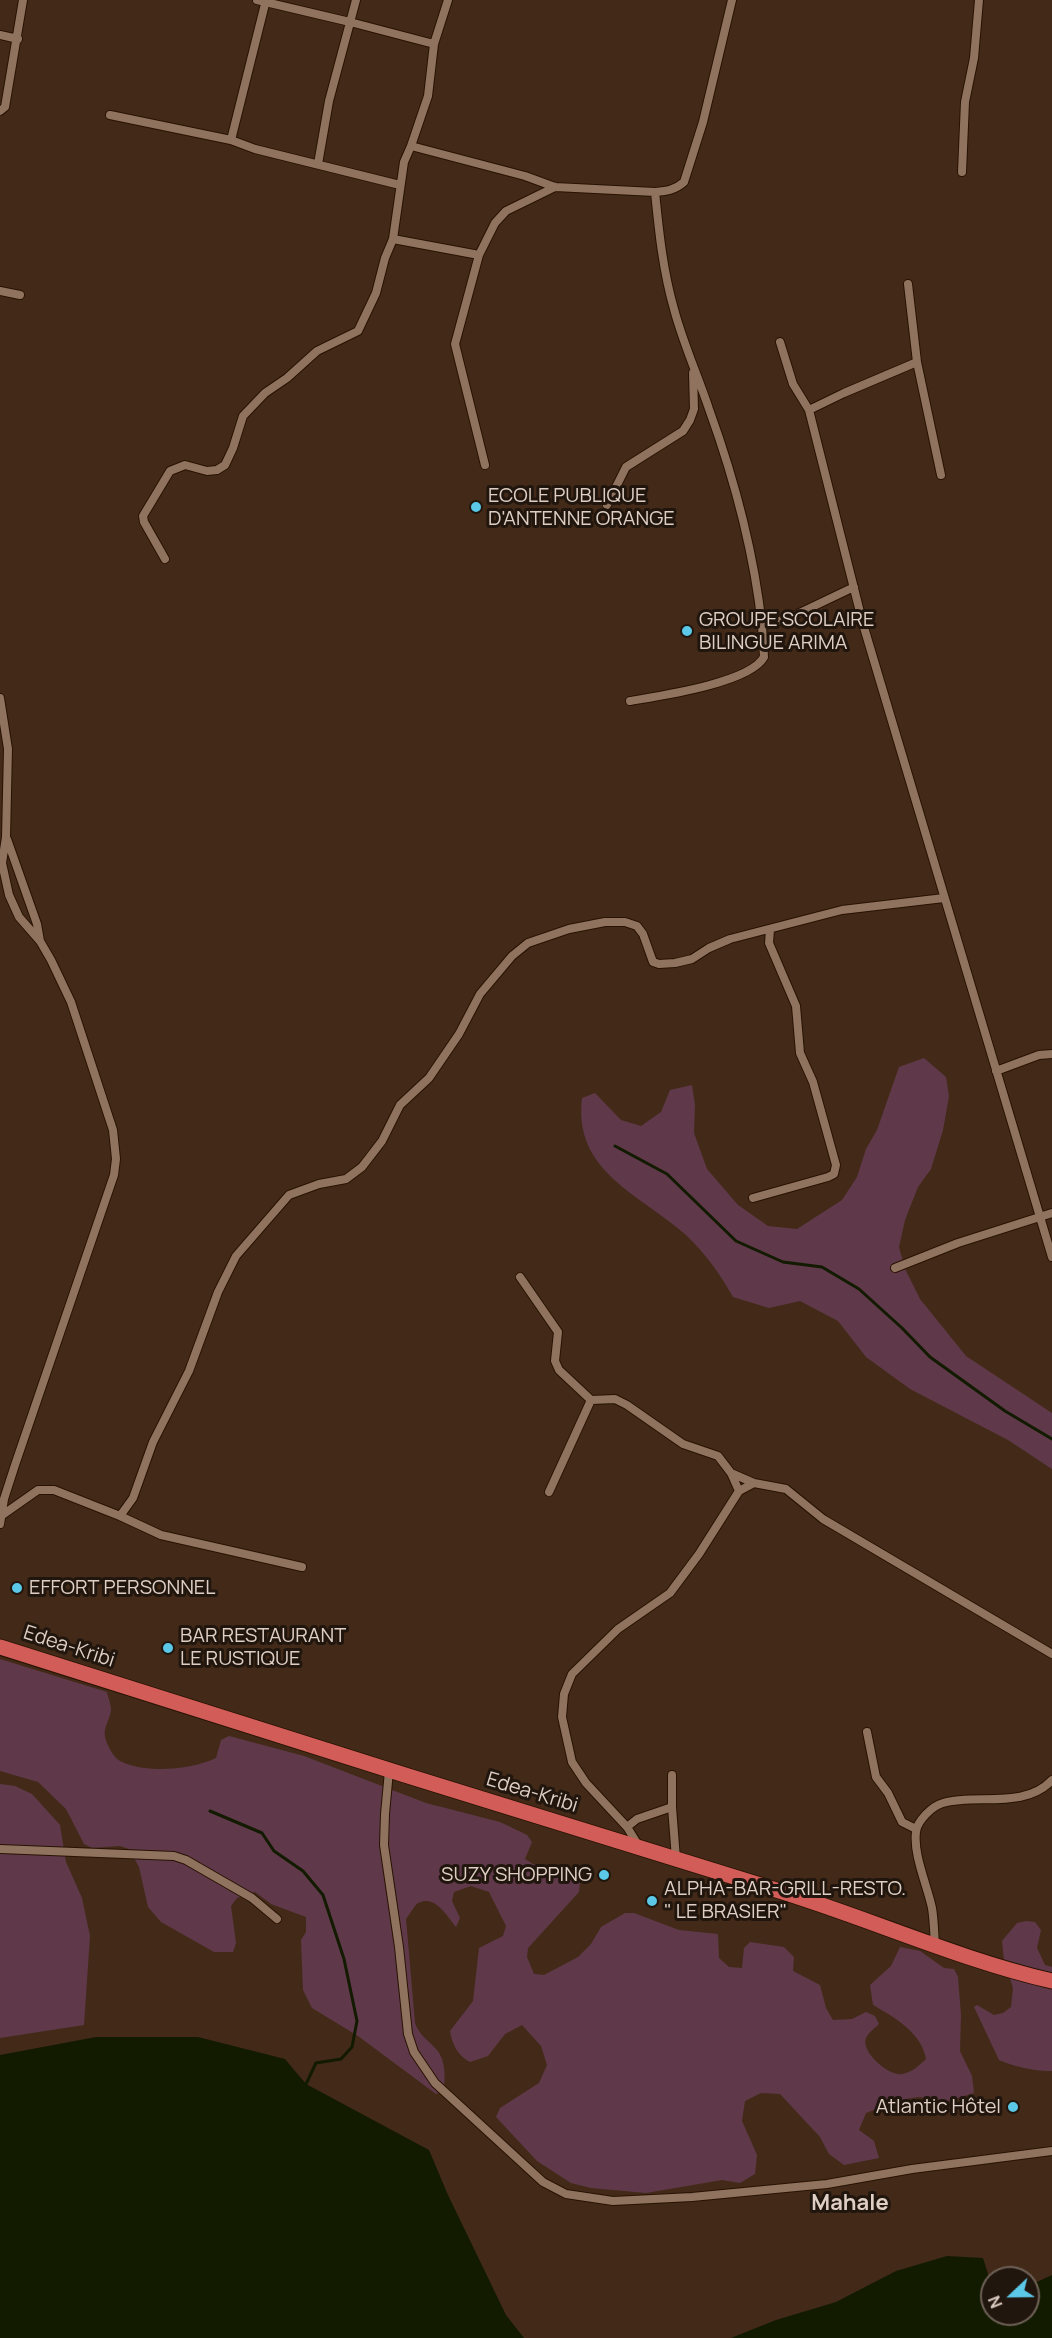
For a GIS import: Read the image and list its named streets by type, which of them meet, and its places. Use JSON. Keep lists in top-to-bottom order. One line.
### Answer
{"streets":{"highway":["Edea-Kribi"]},"districts":["Mahale"],"places":["ECOLE PUBLIQUE D'ANTENNE ORANGE","GROUPE SCOLAIRE BILINGUE ARIMA","EFFORT PERSONNEL","BAR RESTAURANT LE RUSTIQUE","SUZY SHOPPING","ALPHA-BAR-GRILL-RESTO. \" LE BRASIER\"","Atlantic Hôtel"],"north":"left"}
